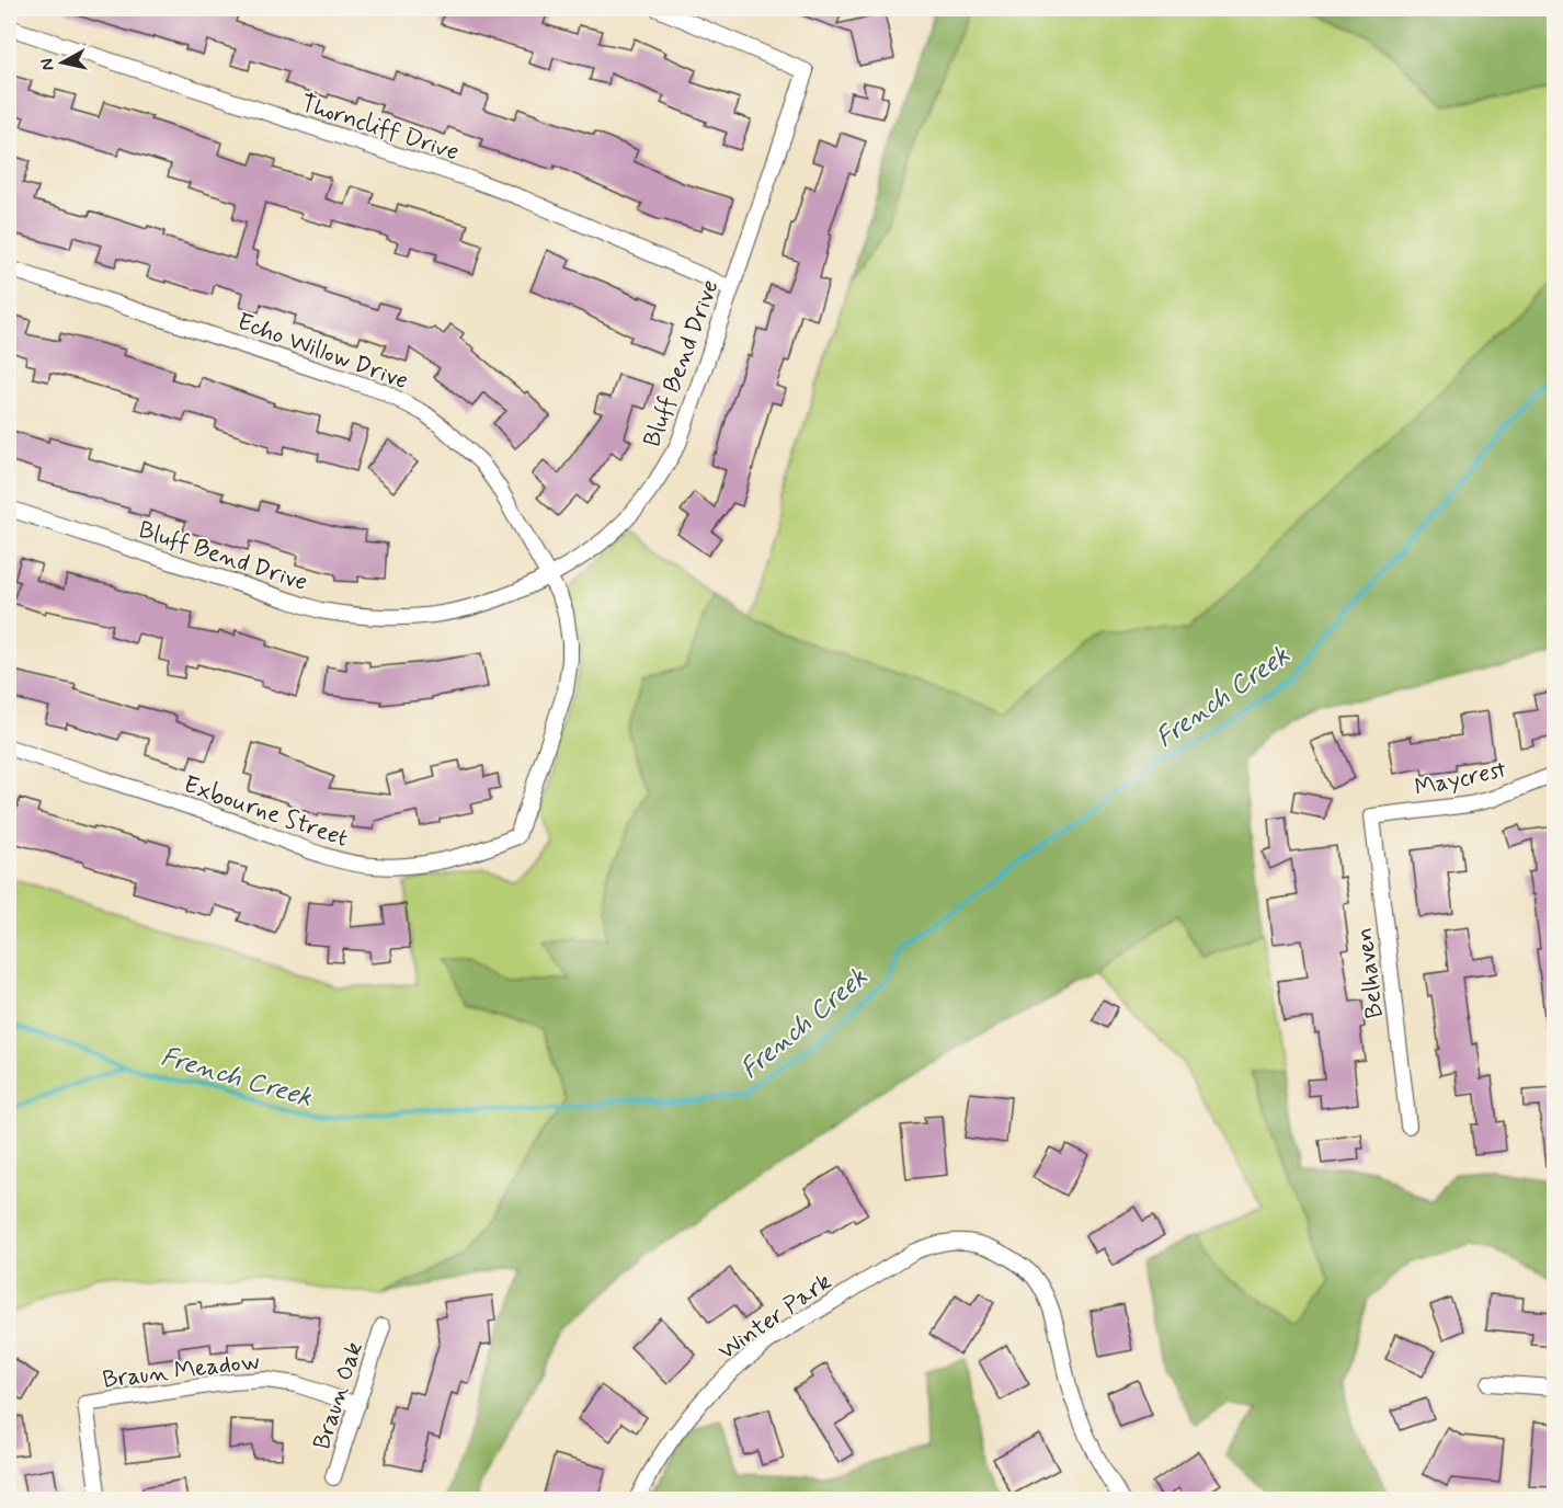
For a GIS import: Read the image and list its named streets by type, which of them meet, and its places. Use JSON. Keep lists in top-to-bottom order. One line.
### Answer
{"streets":{"street":["Thorncliff Drive","Echo Willow Drive","Bluff Bend Drive","Maycrest","Exbourne Street","Belhaven","Winter Park","Braun Meadow","Braun Oak"]},"crossings":[["Thorncliff Drive","Bluff Bend Drive"],["Echo Willow Drive","Bluff Bend Drive"],["Echo Willow Drive","Exbourne Street"],["Bluff Bend Drive","Exbourne Street"],["Maycrest","Belhaven"],["Braun Meadow","Braun Oak"]],"water":["French Creek"],"north":"left"}
